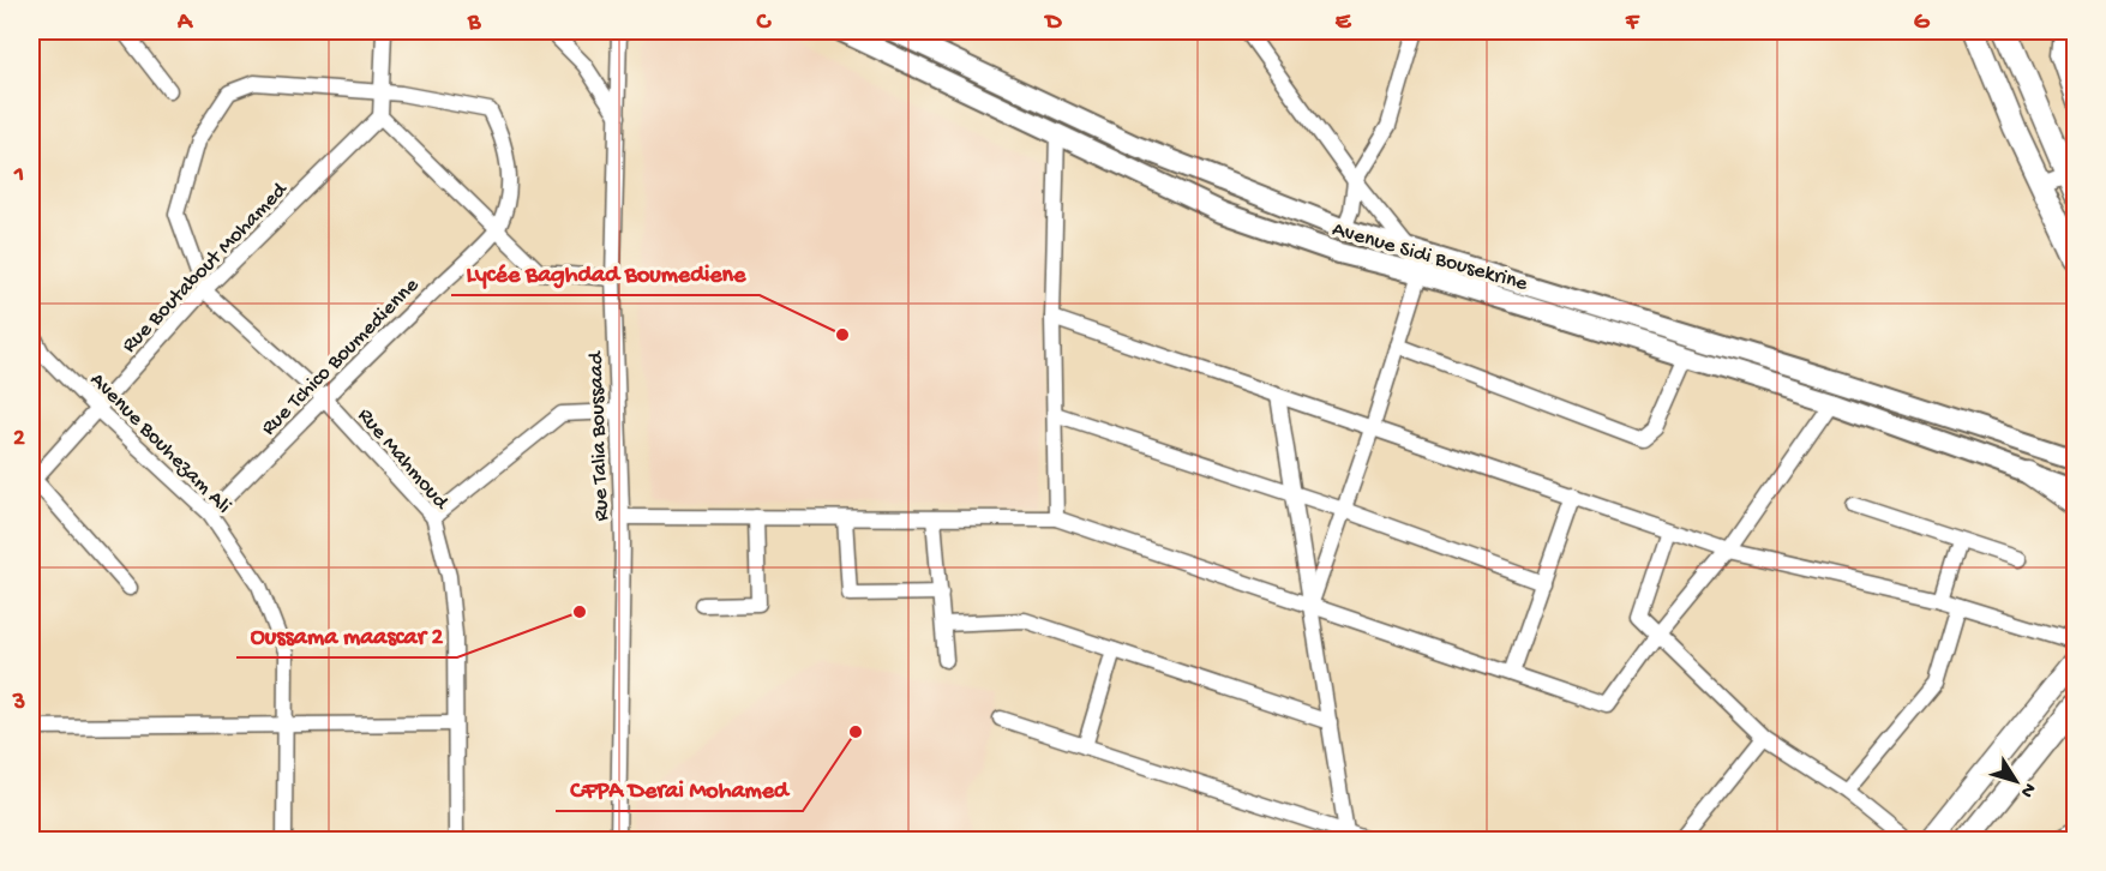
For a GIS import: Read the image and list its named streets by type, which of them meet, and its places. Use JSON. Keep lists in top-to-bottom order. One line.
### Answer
{"streets":{"main road":["Avenue Sidi Bousekrine"],"street":["Rue Boutabout Mohamed","Rue Tchico Boumedienne","Rue Talia Boussaad","Avenue Bouhezam Ali","Rue Mahmoud"]},"crossings":[["Rue Boutabout Mohamed","Avenue Bouhezam Ali"],["Rue Boutabout Mohamed","Rue Mahmoud"],["Rue Tchico Boumedienne","Avenue Bouhezam Ali"],["Rue Tchico Boumedienne","Rue Mahmoud"]],"places":["Lycée Baghdad Boumediene","Oussama maascar 2","CFPA Derai Mohamed"],"north":"bottom right","grid":{"columns":["A","B","C","D","E","F","G"],"rows":["1","2","3"]}}
